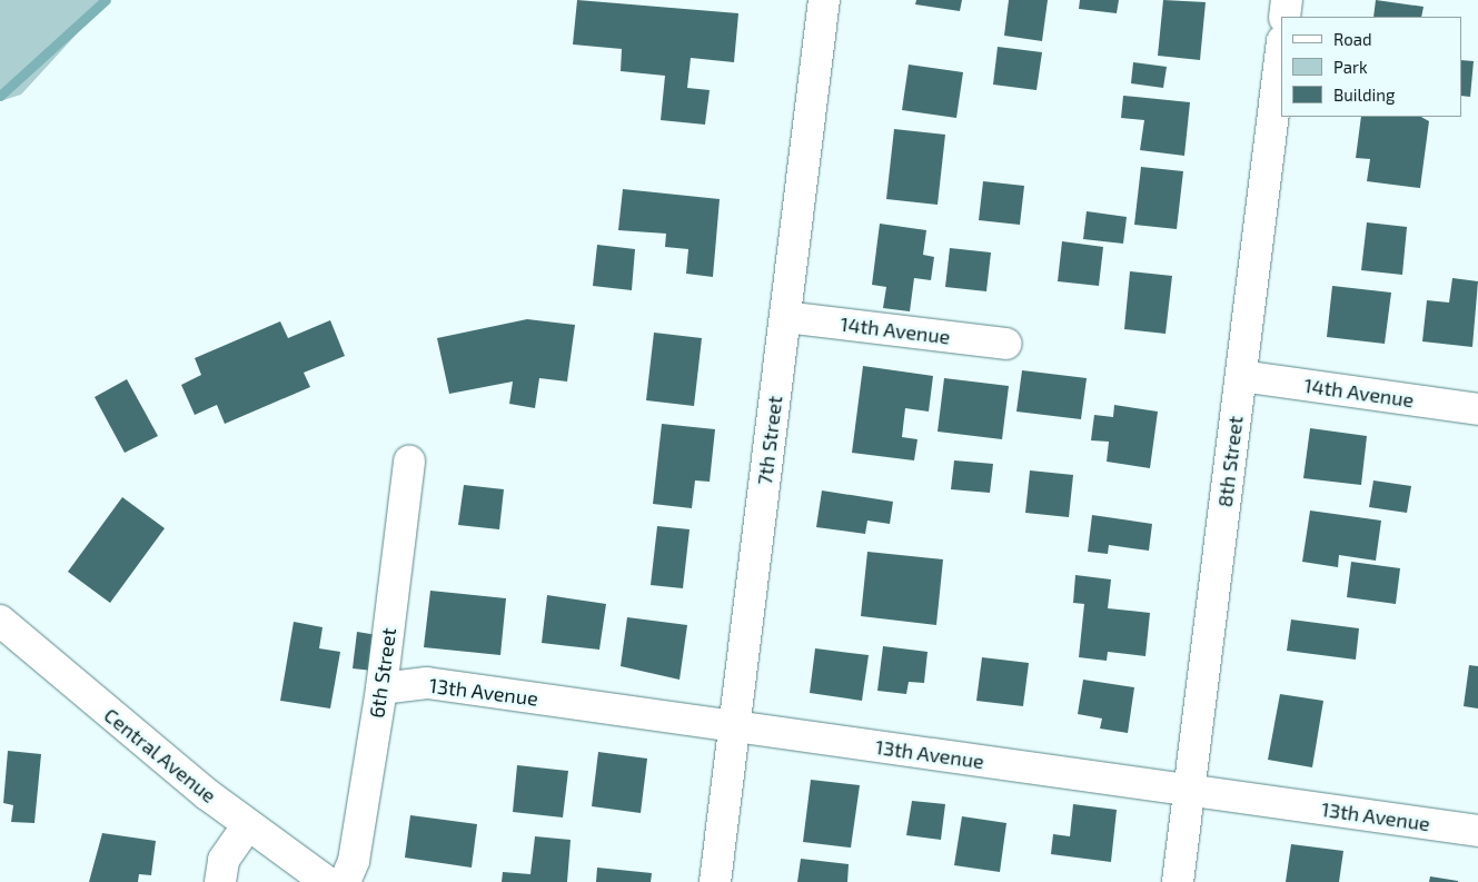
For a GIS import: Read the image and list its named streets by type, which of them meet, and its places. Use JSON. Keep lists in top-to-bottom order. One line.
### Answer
{"streets":{"street":["14th Avenue","7th Street","8th Street","6th Street","13th Avenue","Central Avenue"]},"crossings":[["14th Avenue","7th Street"],["14th Avenue","8th Street"],["7th Street","13th Avenue"],["8th Street","13th Avenue"],["6th Street","13th Avenue"]],"legend":["Road","Park","Building"]}
